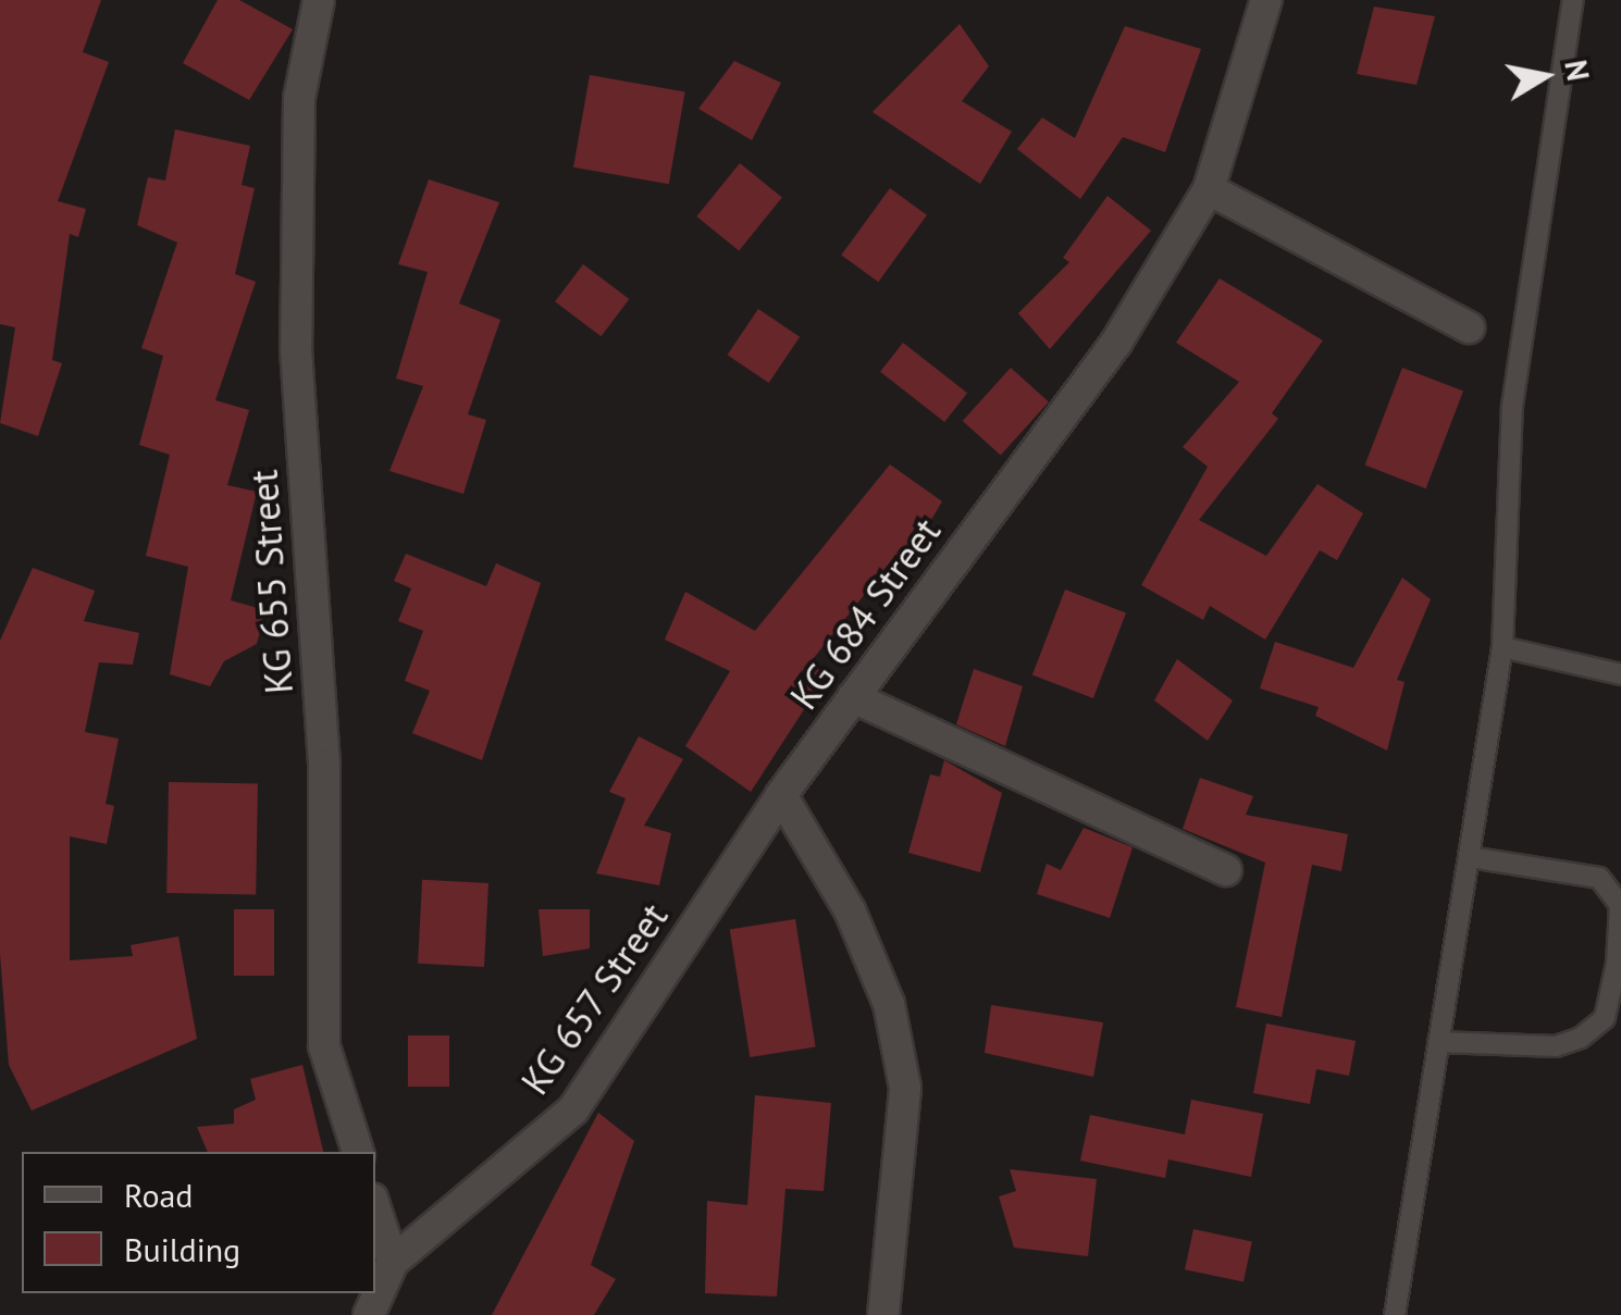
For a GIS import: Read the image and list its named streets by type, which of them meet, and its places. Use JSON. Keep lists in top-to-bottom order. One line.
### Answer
{"streets":{"street":["KG 655 Street","KG 684 Street","KG 657 Street"]},"crossings":[["KG 684 Street","KG 657 Street"]],"legend":["Road","Building"],"north":"right"}
